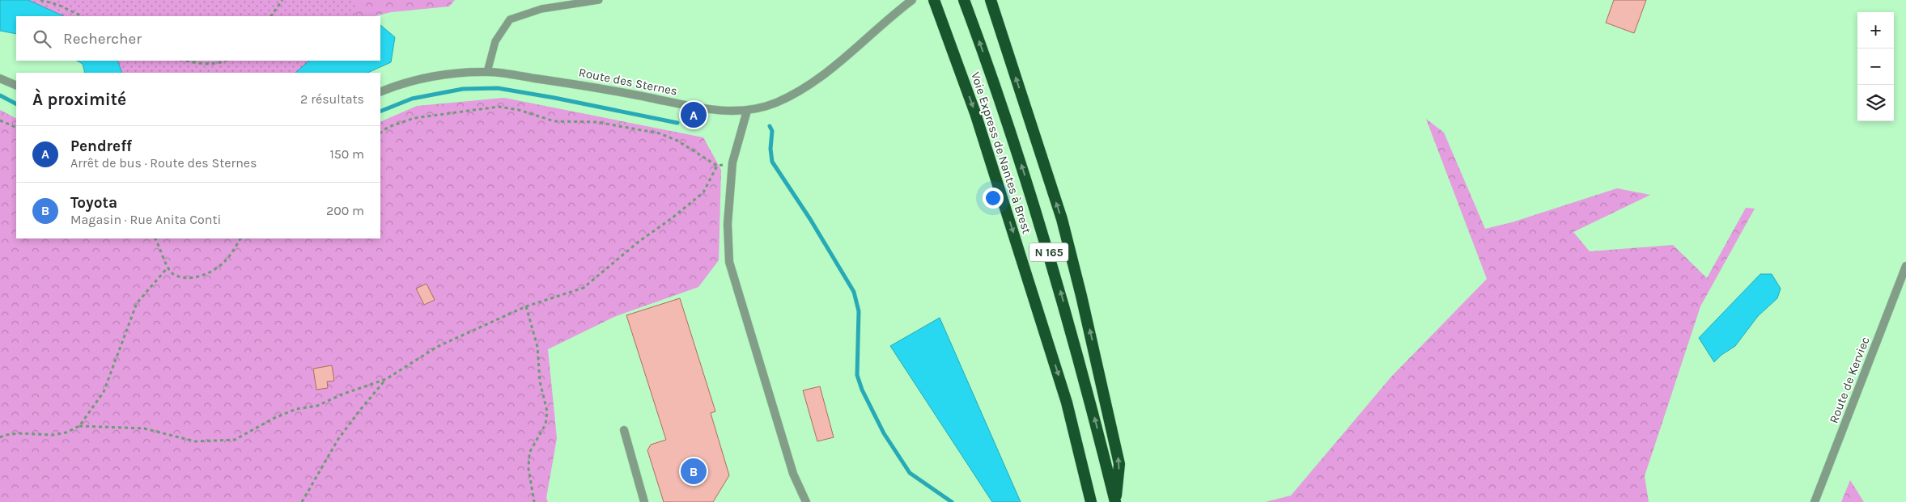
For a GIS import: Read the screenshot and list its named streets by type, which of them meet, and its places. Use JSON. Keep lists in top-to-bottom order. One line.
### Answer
{"streets":{"highway":["Voie Express de Nantes à Brest","N 165"],"street":["Route des Sternes","Route de Kerviec"]},"page":{"map_buttons":["+","−"],"search":"Rechercher","heading":["À proximité","2 résultats"],"pins":["A","B"],"list":[{"mark":"A","name":"Pendreff","note":"Arrêt de bus · Route des Sternes","value":"150 m"},{"mark":"B","name":"Toyota","note":"Magasin · Rue Anita Conti","value":"200 m"}]}}
